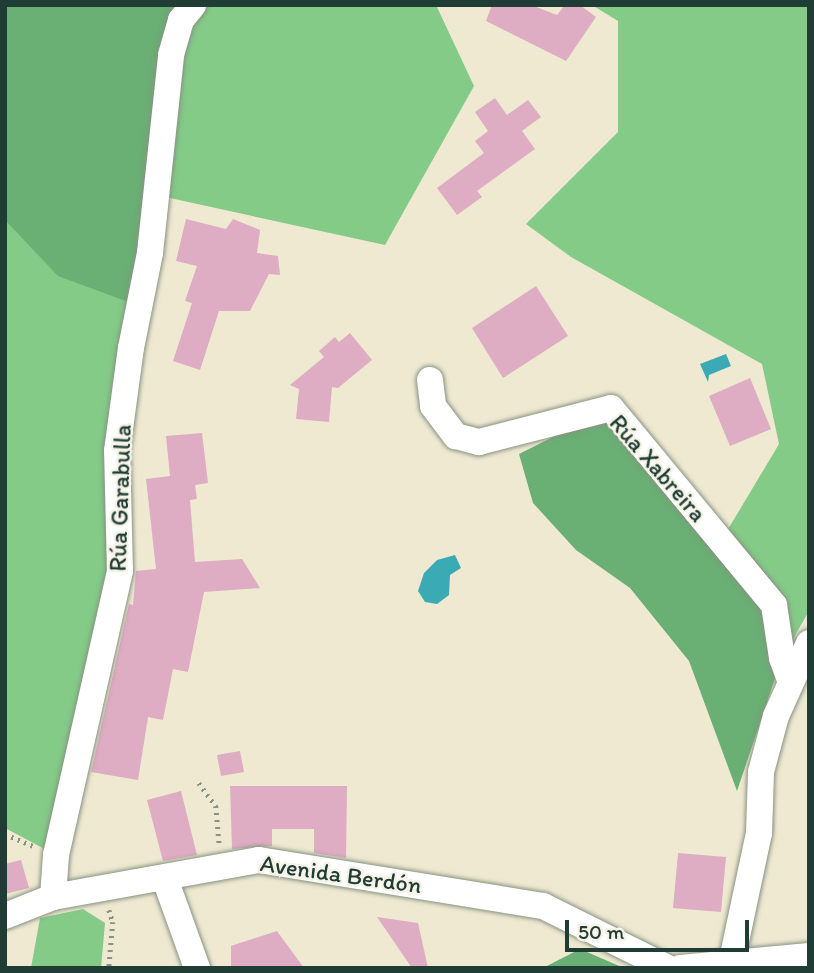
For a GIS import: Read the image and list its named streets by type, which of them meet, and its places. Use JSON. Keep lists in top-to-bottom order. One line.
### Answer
{"streets":{"street":["Rúa Xabreira","Rúa Garabulla","Avenida Berdón"]},"crossings":[["Rúa Garabulla","Avenida Berdón"]],"scale_bar":"50 m"}
